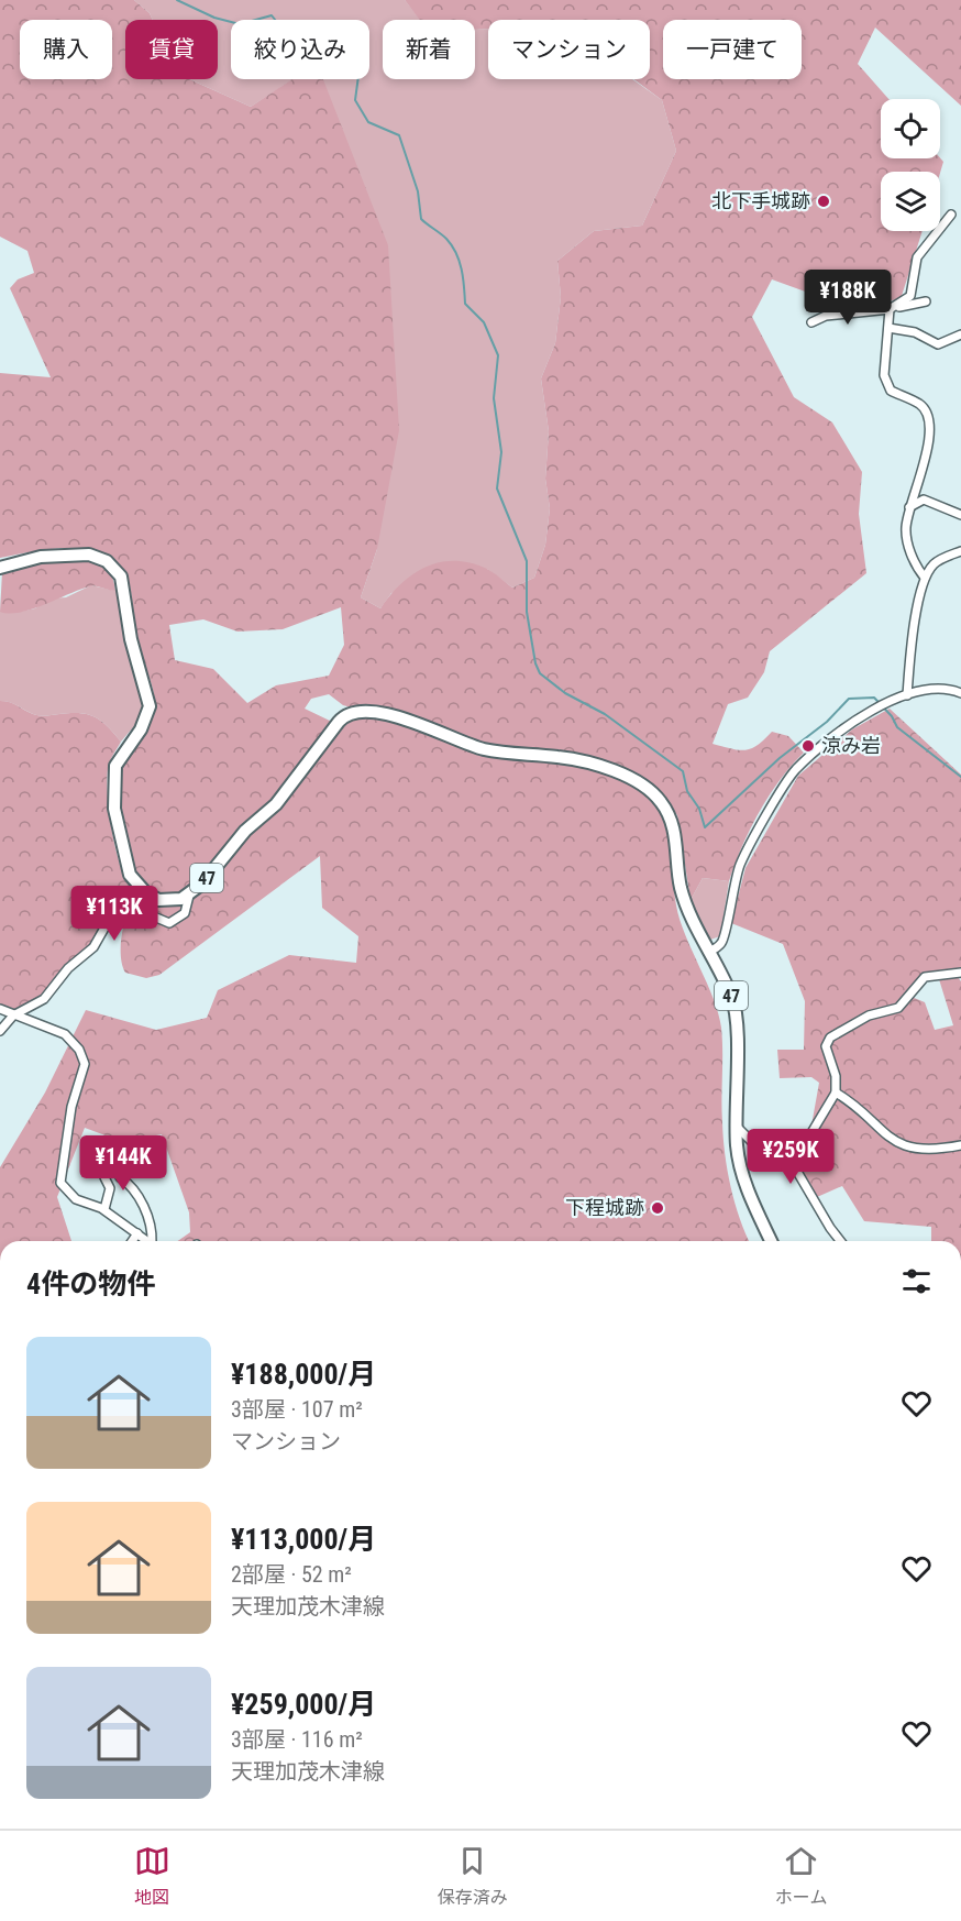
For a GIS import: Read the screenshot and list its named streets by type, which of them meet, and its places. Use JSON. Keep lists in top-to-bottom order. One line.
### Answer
{"streets":{"main road":["47"]},"places":["北下手城跡","涼み岩","下程城跡"],"page":{"chip":["購入","賃貸","絞り込み","新着","マンション","一戸建て"],"price":["¥188K","¥113K","¥259K","¥144K"],"heading":"4件の物件","list":[{"name":"¥188,000/月","note":"3部屋 · 107 m² · マンション"},{"name":"¥113,000/月","note":"2部屋 · 52 m² · 天理加茂木津線"},{"name":"¥259,000/月","note":"3部屋 · 116 m² · 天理加茂木津線"}],"tabs":["地図","保存済み","ホーム"]}}
